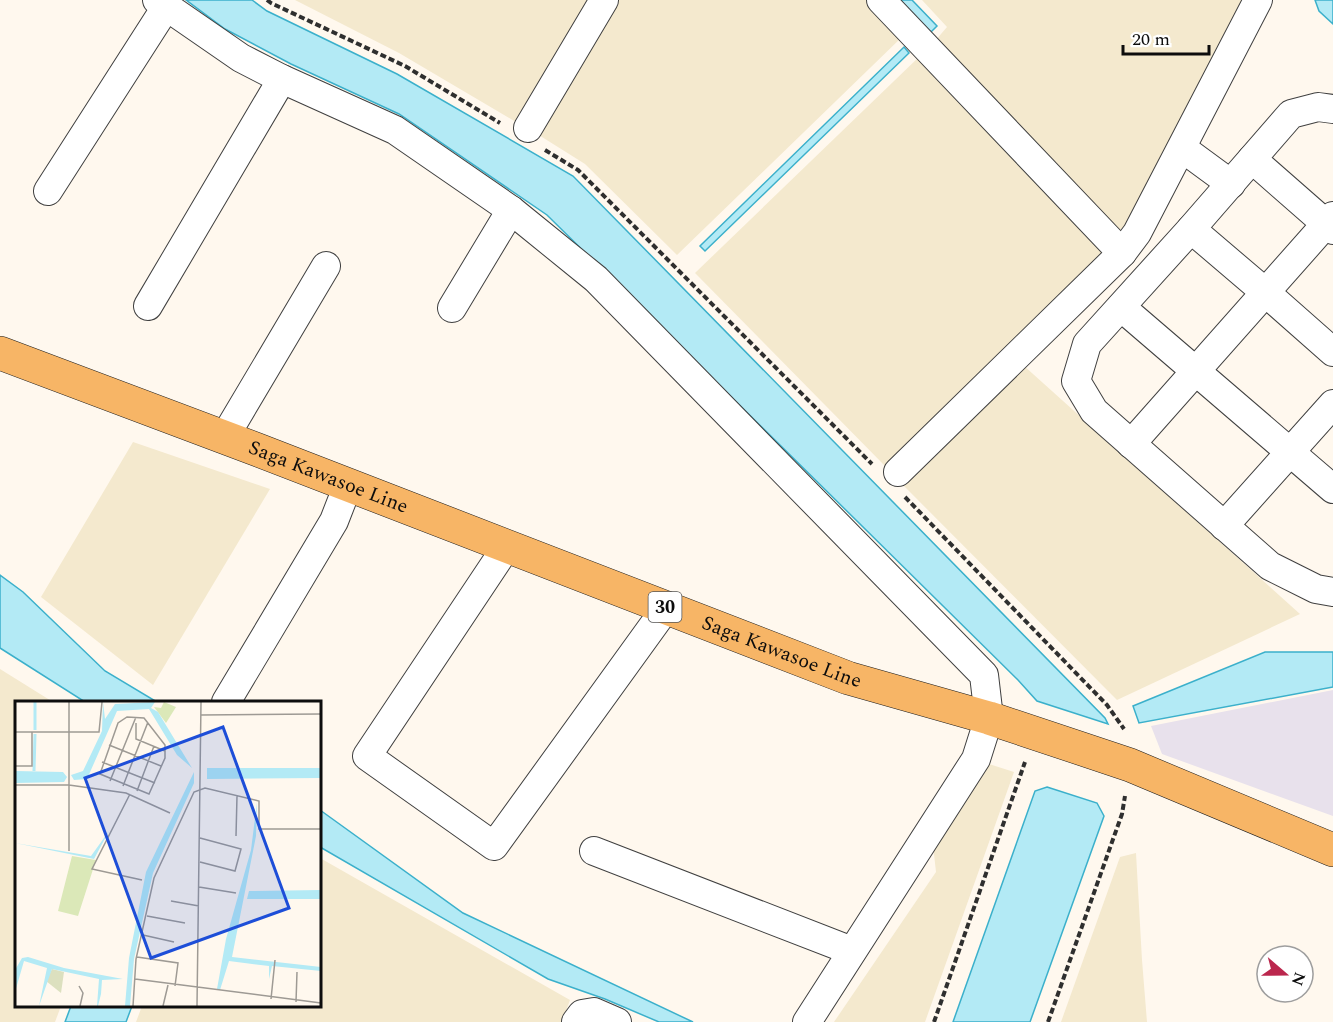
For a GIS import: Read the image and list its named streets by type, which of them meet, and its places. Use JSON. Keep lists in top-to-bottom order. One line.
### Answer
{"streets":{"main road":["Saga Kawasoe Line","30"]},"scale_bar":"20 m","north":"right"}
